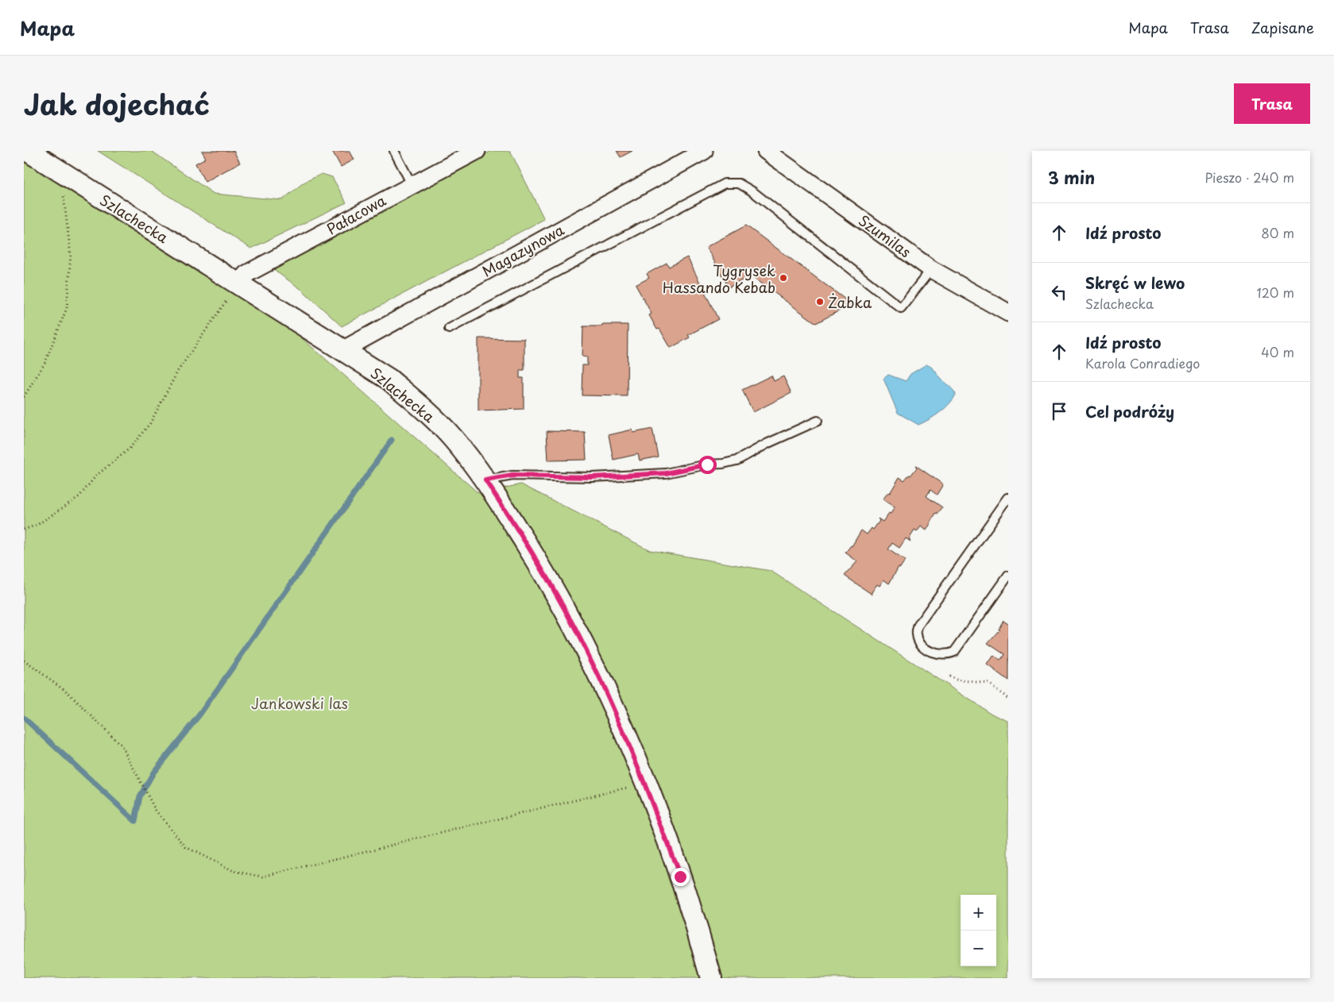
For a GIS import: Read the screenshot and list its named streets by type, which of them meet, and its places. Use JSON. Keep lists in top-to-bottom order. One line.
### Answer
{"streets":{"street":["Pałacowa","Szlachecka","Szumilas","Magazynowa"]},"crossings":[["Pałacowa","Szlachecka"],["Szlachecka","Magazynowa"]],"parks":["Jankowski las"],"places":["Tygrysek Hassando Kebab","Żabka"],"page":{"header":"Mapa","nav":["Mapa","Trasa","Zapisane"],"title":"Jak dojechać","buttons":"Trasa","heading":["3 min","Pieszo · 240 m"],"list":[["Idź prosto","80 m"],["Skręć w lewo","Szlachecka","120 m"],["Idź prosto","Karola Conradiego","40 m"],"Cel podróży"],"map_buttons":["+","−"]}}
